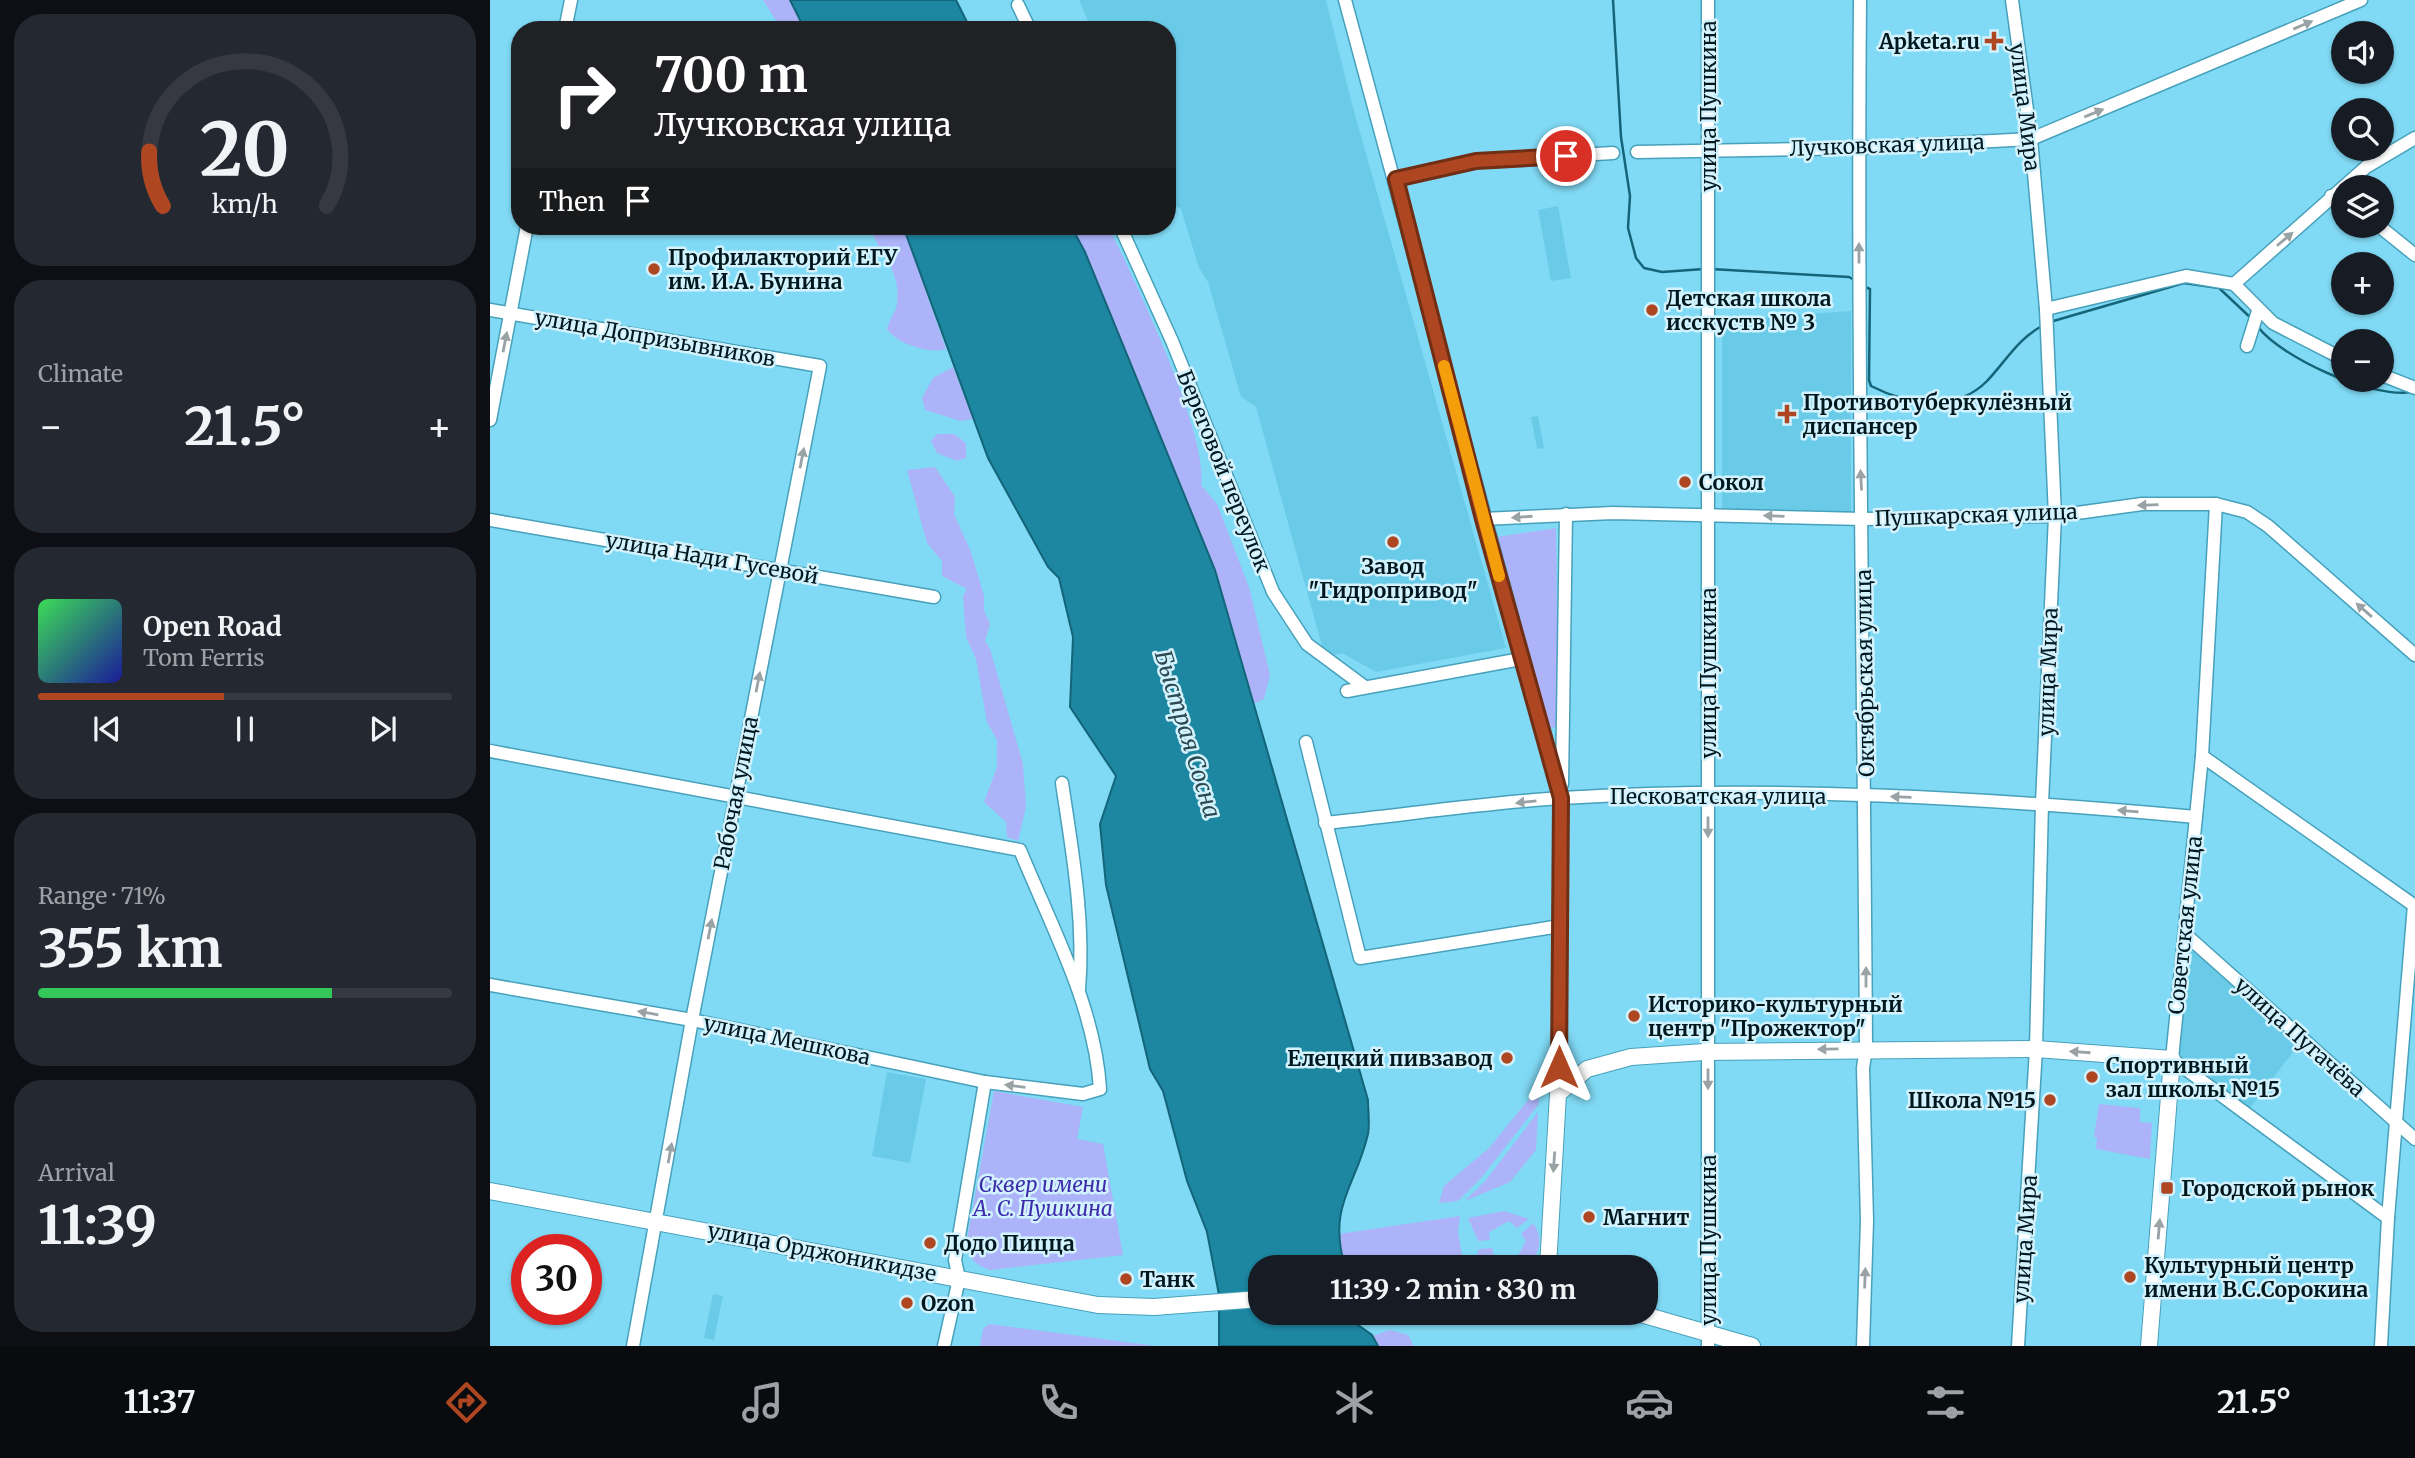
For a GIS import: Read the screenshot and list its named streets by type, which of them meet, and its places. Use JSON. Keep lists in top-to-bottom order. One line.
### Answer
{"streets":{"main road":["Советская улица","улица Орджоникидзе"],"street":["улица Пушкина","улица Мира","Лучковская улица","улица Допризывников","Береговой переулок","Пушкарская улица","улица Нади Гусевой","Октябрьская улица","Рабочая улица","Песковатская улица","улица Пугачёва","улица Мешкова"]},"crossings":[["улица Пушкина","Лучковская улица"],["улица Пушкина","Пушкарская улица"],["улица Пушкина","Песковатская улица"],["улица Мира","Лучковская улица"],["улица Мира","Пушкарская улица"],["улица Мира","Песковатская улица"],["Лучковская улица","Октябрьская улица"],["улица Допризывников","Рабочая улица"],["Пушкарская улица","Октябрьская улица"],["Пушкарская улица","Советская улица"],["улица Нади Гусевой","Рабочая улица"],["Октябрьская улица","Песковатская улица"],["Рабочая улица","улица Мешкова"],["Рабочая улица","улица Орджоникидзе"],["Песковатская улица","Советская улица"],["Советская улица","улица Пугачёва"]],"one_way":["улица Пушкина","Лучковская улица","Пушкарская улица","Октябрьская улица","Рабочая улица","Песковатская улица"],"water":["Быстрая Сосна"],"parks":["Сквер имени А. С. Пушкина"],"places":{"health":["Apketa.ru","Противотуберкулёзный диспансер"],"other":["Профилакторий ЕГУ им. И.А. Бунина","Детская школа исскуств № 3","Сокол","Завод \"Гидропривод\"","Историко-культурный центр \"Прожектор\"","Елецкий пивзавод","Спортивный зал школы №15","Школа №15","Магнит","Додо Пицца","Культурный центр имени В.С.Сорокина","Танк","Ozon"],"transit":["Городской рынок"]},"page":{"map_buttons":["+","−"],"turn":["700 m","Лучковская улица"],"then":"Then","tile":["Climate",["Range · 71%","355 km"],["Arrival","11:39"]],"heat":["−","21.5°","+"],"song":["Open Road","Tom Ferris"],"limit":"30","trip":"11:39 · 2 min · 830 m","tabs":["11:37","21.5°"],"gauge":["20","km/h"]}}
